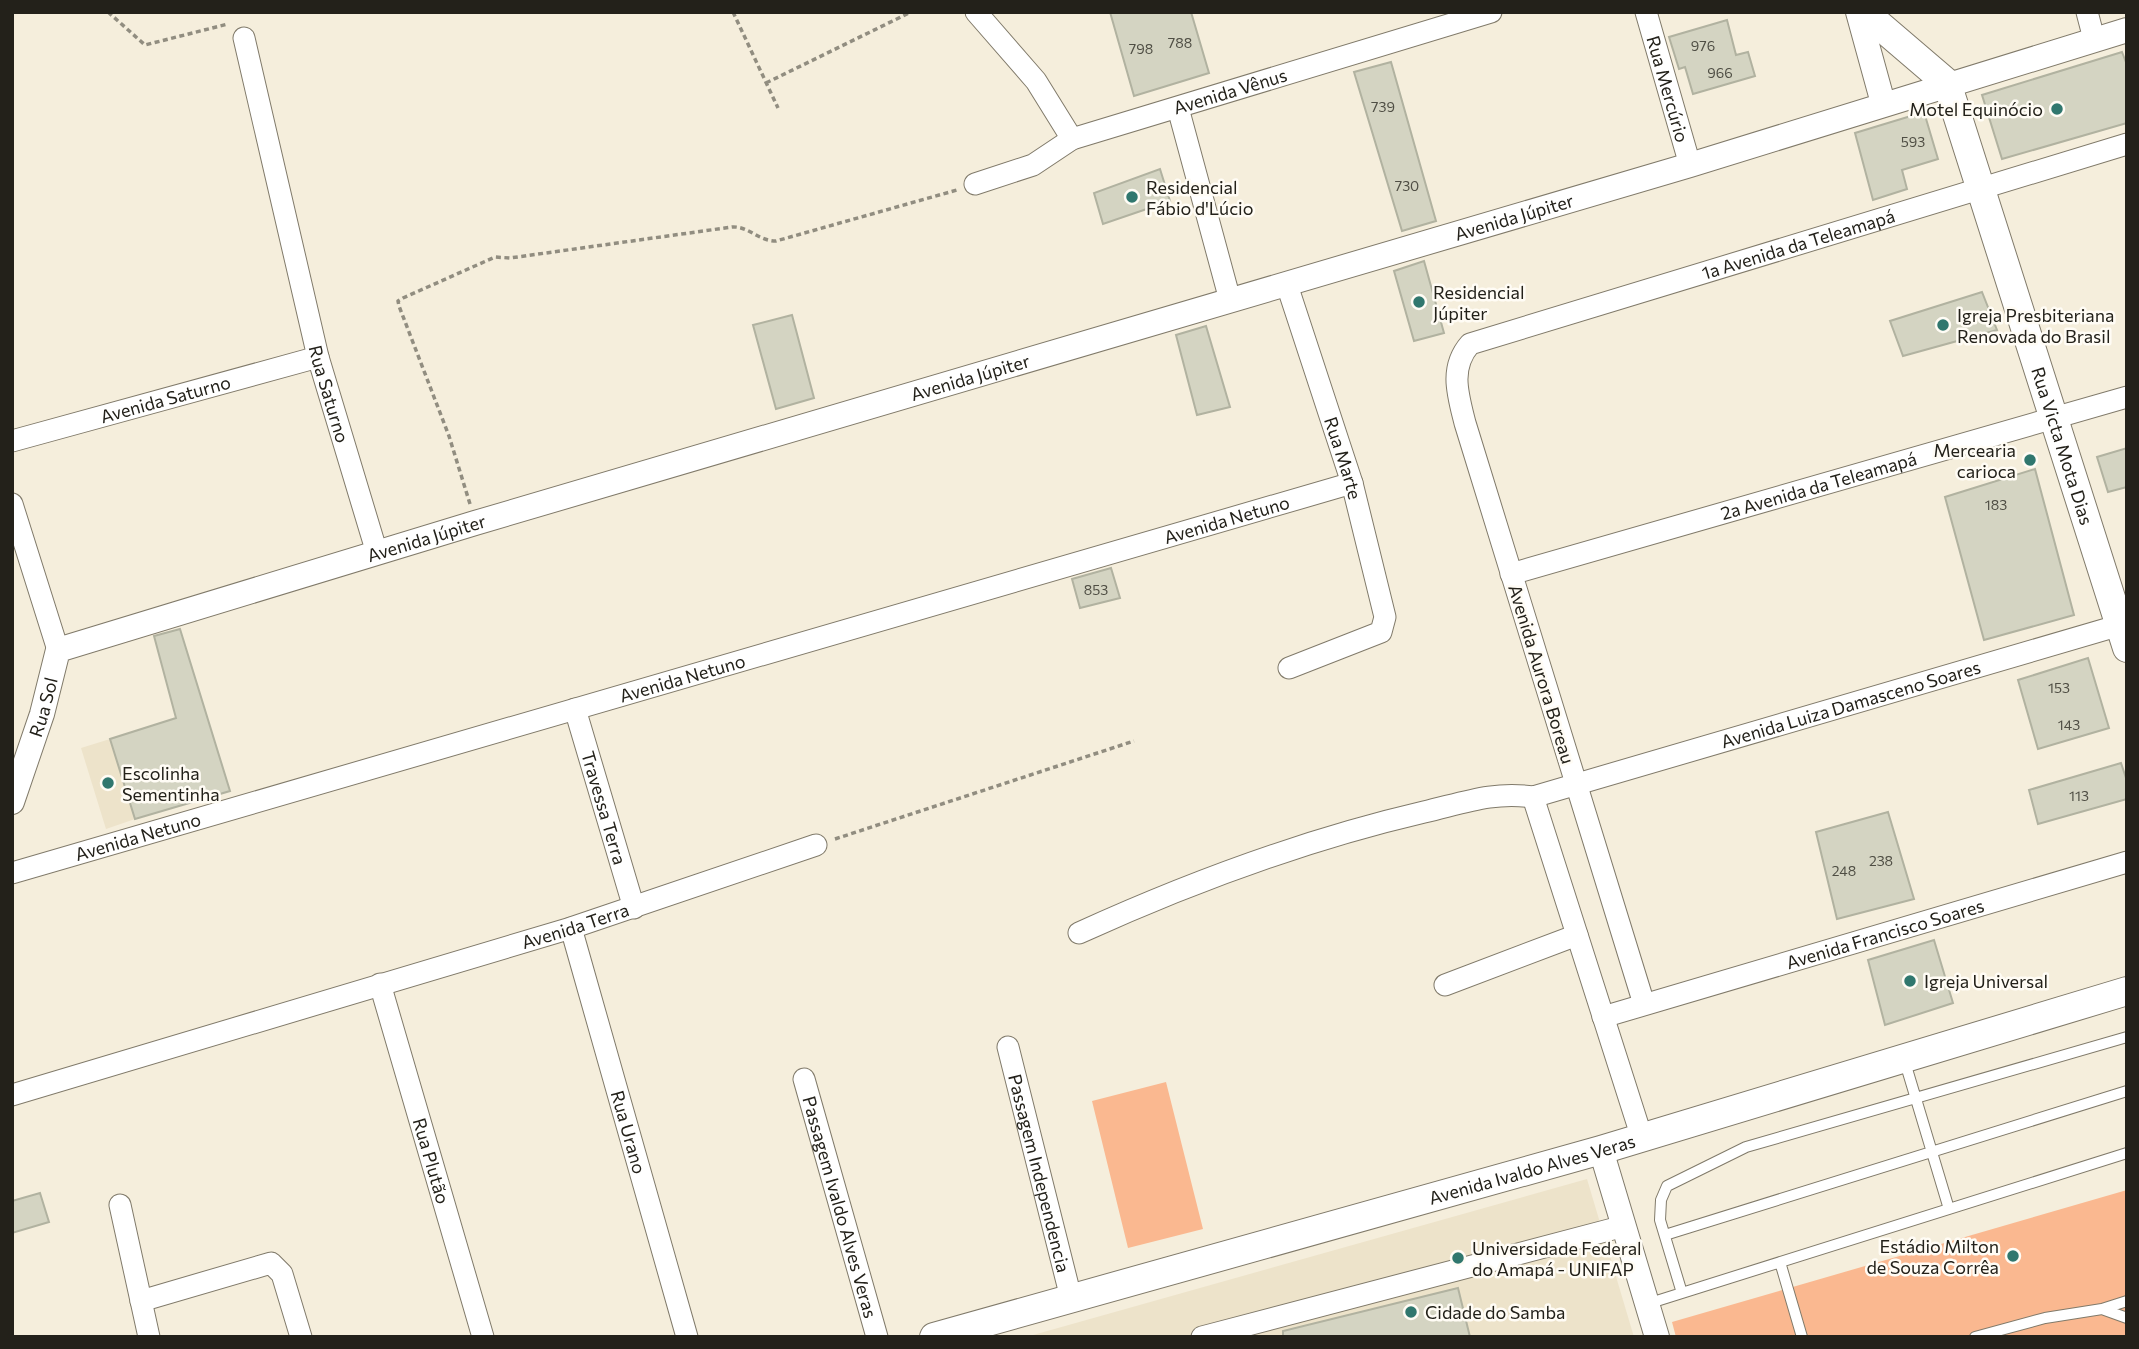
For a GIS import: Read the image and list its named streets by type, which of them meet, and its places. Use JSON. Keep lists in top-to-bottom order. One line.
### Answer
{"streets":{"main road":["Rua Victa Mota Dias","Avenida Ivaldo Alves Veras"],"street":["Rua Mercúrio","Avenida Vênus","Avenida Júpiter","1a Avenida da Teleamapá","Rua Saturno","Avenida Saturno","Rua Marte","2a Avenida da Teleamapá","Avenida Netuno","Avenida Aurora Boreau","Avenida Luiza Damasceno Soares","Rua Sol","Travessa Terra","Avenida Terra","Avenida Francisco Soares","Rua Urano","Rua Plutão","Passagem Independencia","Passagem Ivaldo Alves Veras"]},"crossings":[["Rua Mercúrio","Avenida Júpiter"],["Avenida Júpiter","Rua Saturno"],["Avenida Júpiter","Rua Victa Mota Dias"],["Avenida Júpiter","Rua Marte"],["Avenida Júpiter","Rua Sol"],["1a Avenida da Teleamapá","Rua Victa Mota Dias"],["1a Avenida da Teleamapá","Avenida Aurora Boreau"],["Rua Saturno","Avenida Saturno"],["Rua Victa Mota Dias","2a Avenida da Teleamapá"],["Rua Victa Mota Dias","Avenida Luiza Damasceno Soares"],["Rua Marte","Avenida Netuno"],["2a Avenida da Teleamapá","Avenida Aurora Boreau"],["Avenida Netuno","Travessa Terra"],["Avenida Aurora Boreau","Avenida Luiza Damasceno Soares"],["Avenida Aurora Boreau","Avenida Francisco Soares"],["Travessa Terra","Avenida Terra"],["Avenida Terra","Rua Urano"],["Avenida Terra","Rua Plutão"],["Avenida Ivaldo Alves Veras","Passagem Independencia"]],"places":["Motel Equinócio","Residencial Fábio d'Lúcio","Residencial Júpiter","Igreja Presbiteriana Renovada do Brasil","Mercearia carioca","Escolinha Sementinha","Igreja Universal","Estádio Milton de Souza Corrêa","Universidade Federal do Amapá - UNIFAP","Cidade do Samba"],"house_numbers":["788","976","798","966","739","593","730","183","853","153","143","113","238","248"]}
